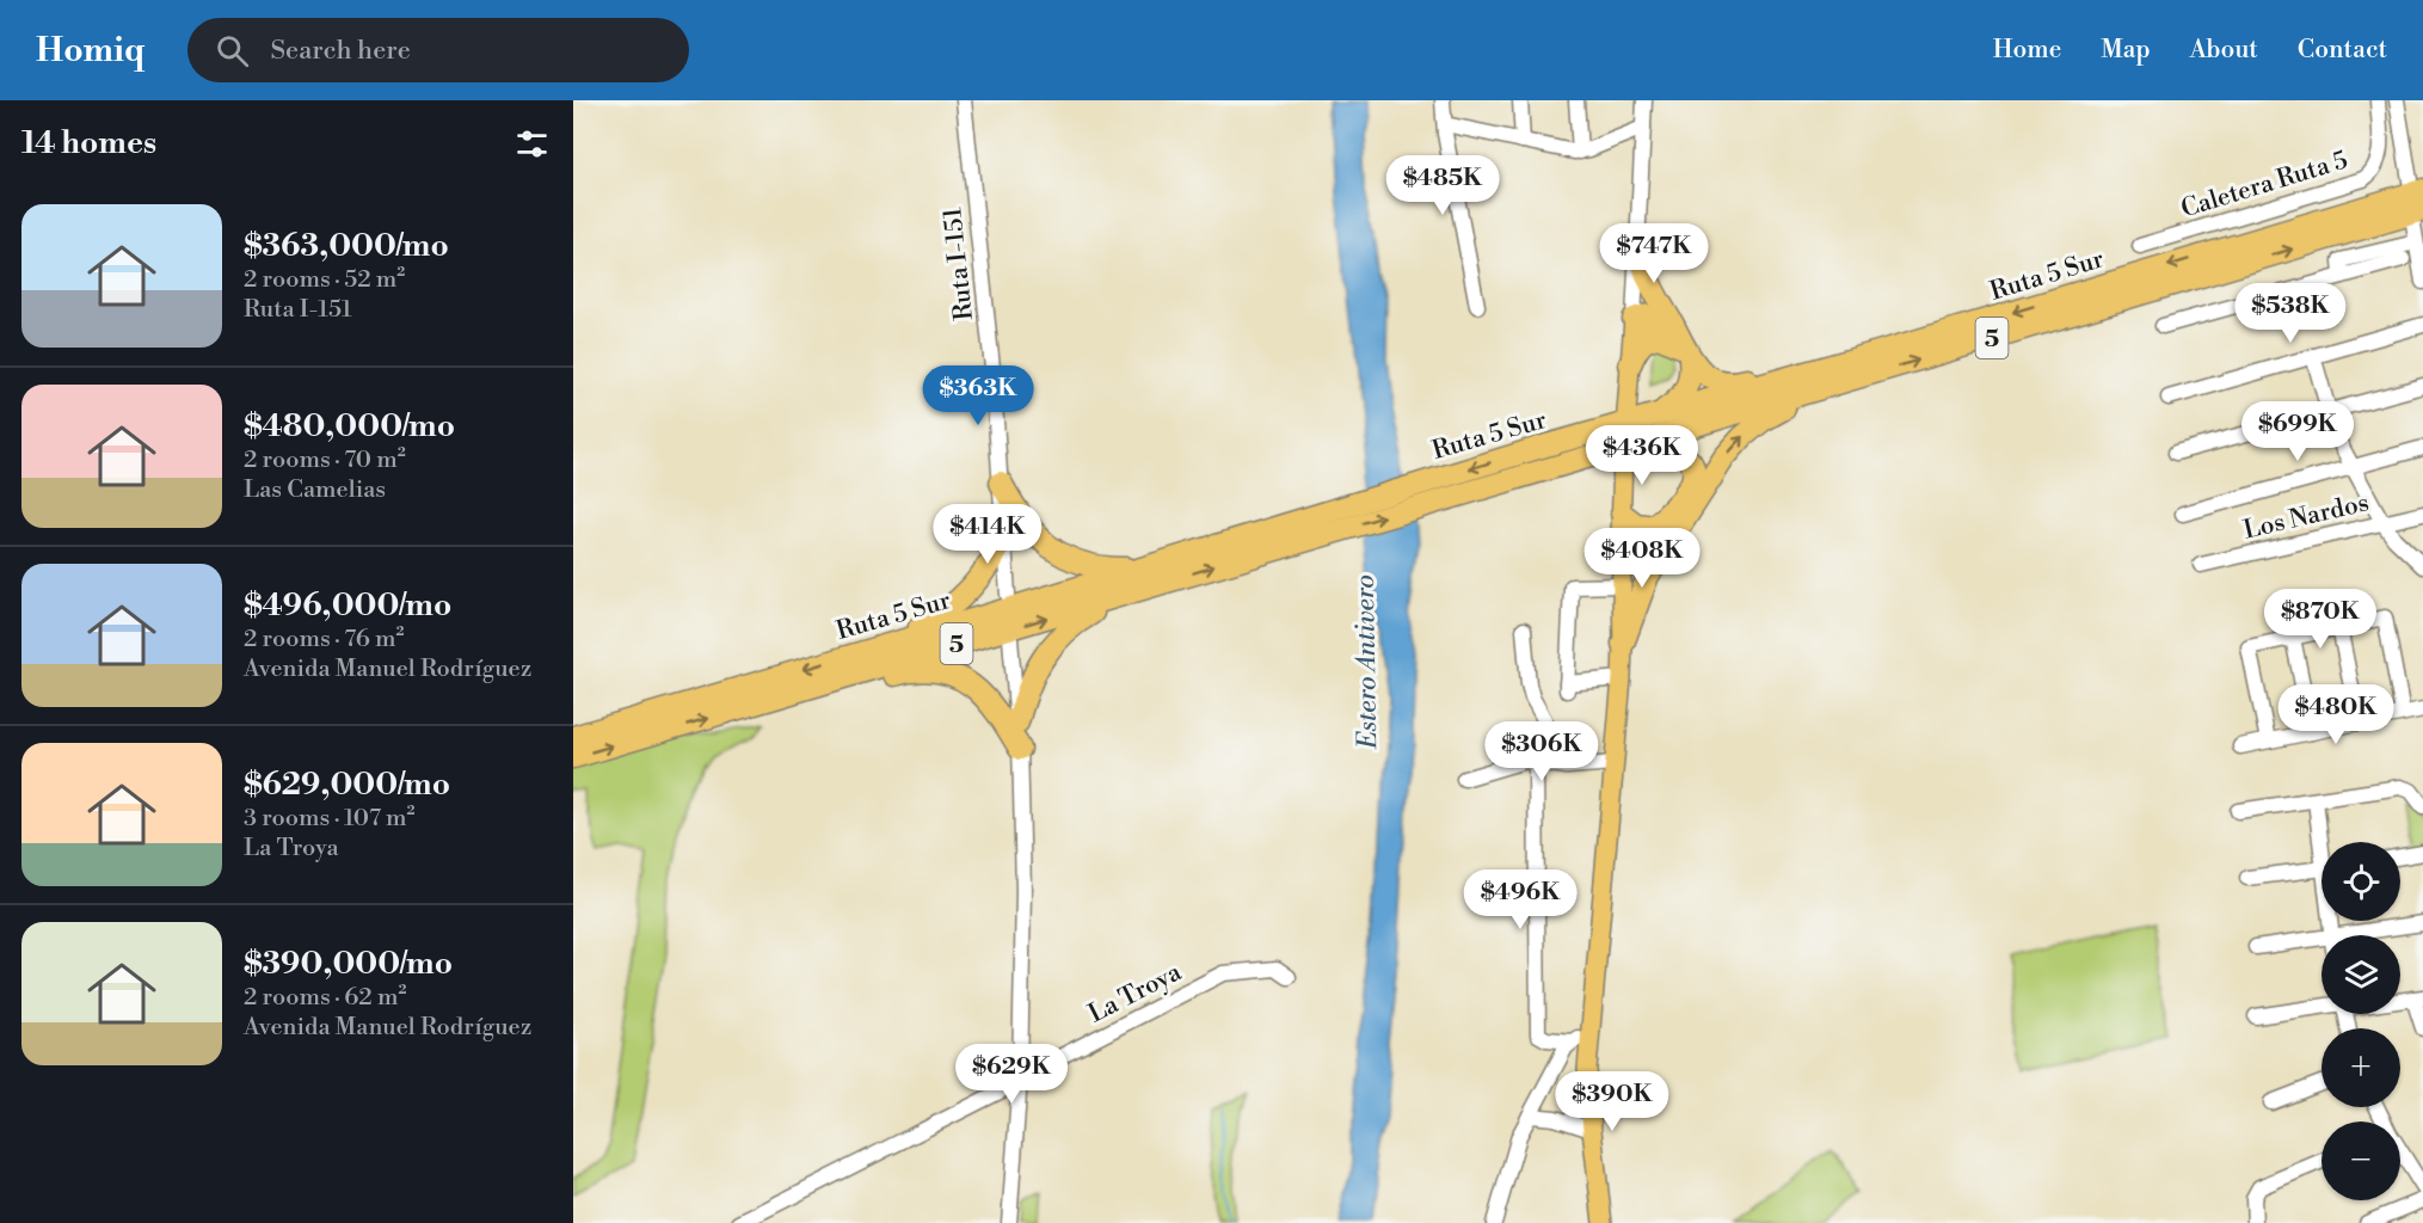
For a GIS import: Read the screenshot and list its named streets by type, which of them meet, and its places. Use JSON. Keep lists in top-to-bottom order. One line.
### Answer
{"streets":{"highway":["Ruta 5 Sur","5"],"street":["Caletera Ruta 5","Ruta I-151","Los Nardos","La Troya"]},"water":["Estero Antivero"],"page":{"header":"Homiq","search":"Search here","nav":["Home","Map","About","Contact"],"heading":"14 homes","price":["$485K","$747K","$538K","$363K","$699K","$436K","$414K","$408K","$870K","$480K","$306K","$496K","$629K","$390K"],"list":[{"name":"$363,000/mo","note":"2 rooms · 52 m² · Ruta I-151"},{"name":"$480,000/mo","note":"2 rooms · 70 m² · Las Camelias"},{"name":"$496,000/mo","note":"2 rooms · 76 m² · Avenida Manuel Rodríguez"},{"name":"$629,000/mo","note":"3 rooms · 107 m² · La Troya"},{"name":"$390,000/mo","note":"2 rooms · 62 m² · Avenida Manuel Rodríguez"}],"map_buttons":["+","−"]}}
